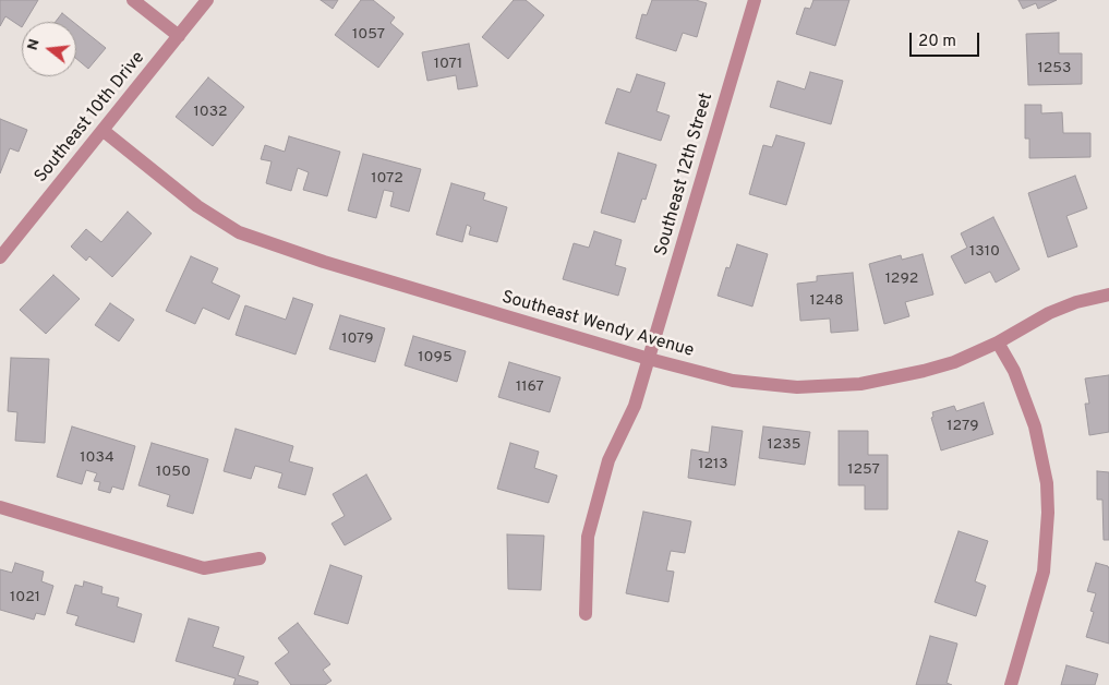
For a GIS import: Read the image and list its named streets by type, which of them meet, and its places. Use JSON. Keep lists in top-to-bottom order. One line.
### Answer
{"streets":{"street":["Southeast 10th Drive","Southeast 12th Street","Southeast Wendy Avenue"]},"crossings":[["Southeast 10th Drive","Southeast Wendy Avenue"],["Southeast 12th Street","Southeast Wendy Avenue"]],"house_numbers":["1057","1071","1253","1032","1072","1310","1292","1248","1079","1095","1167","1279","1235","1034","1213","1257","1050","1021"],"scale_bar":"20 m","north":"left"}
